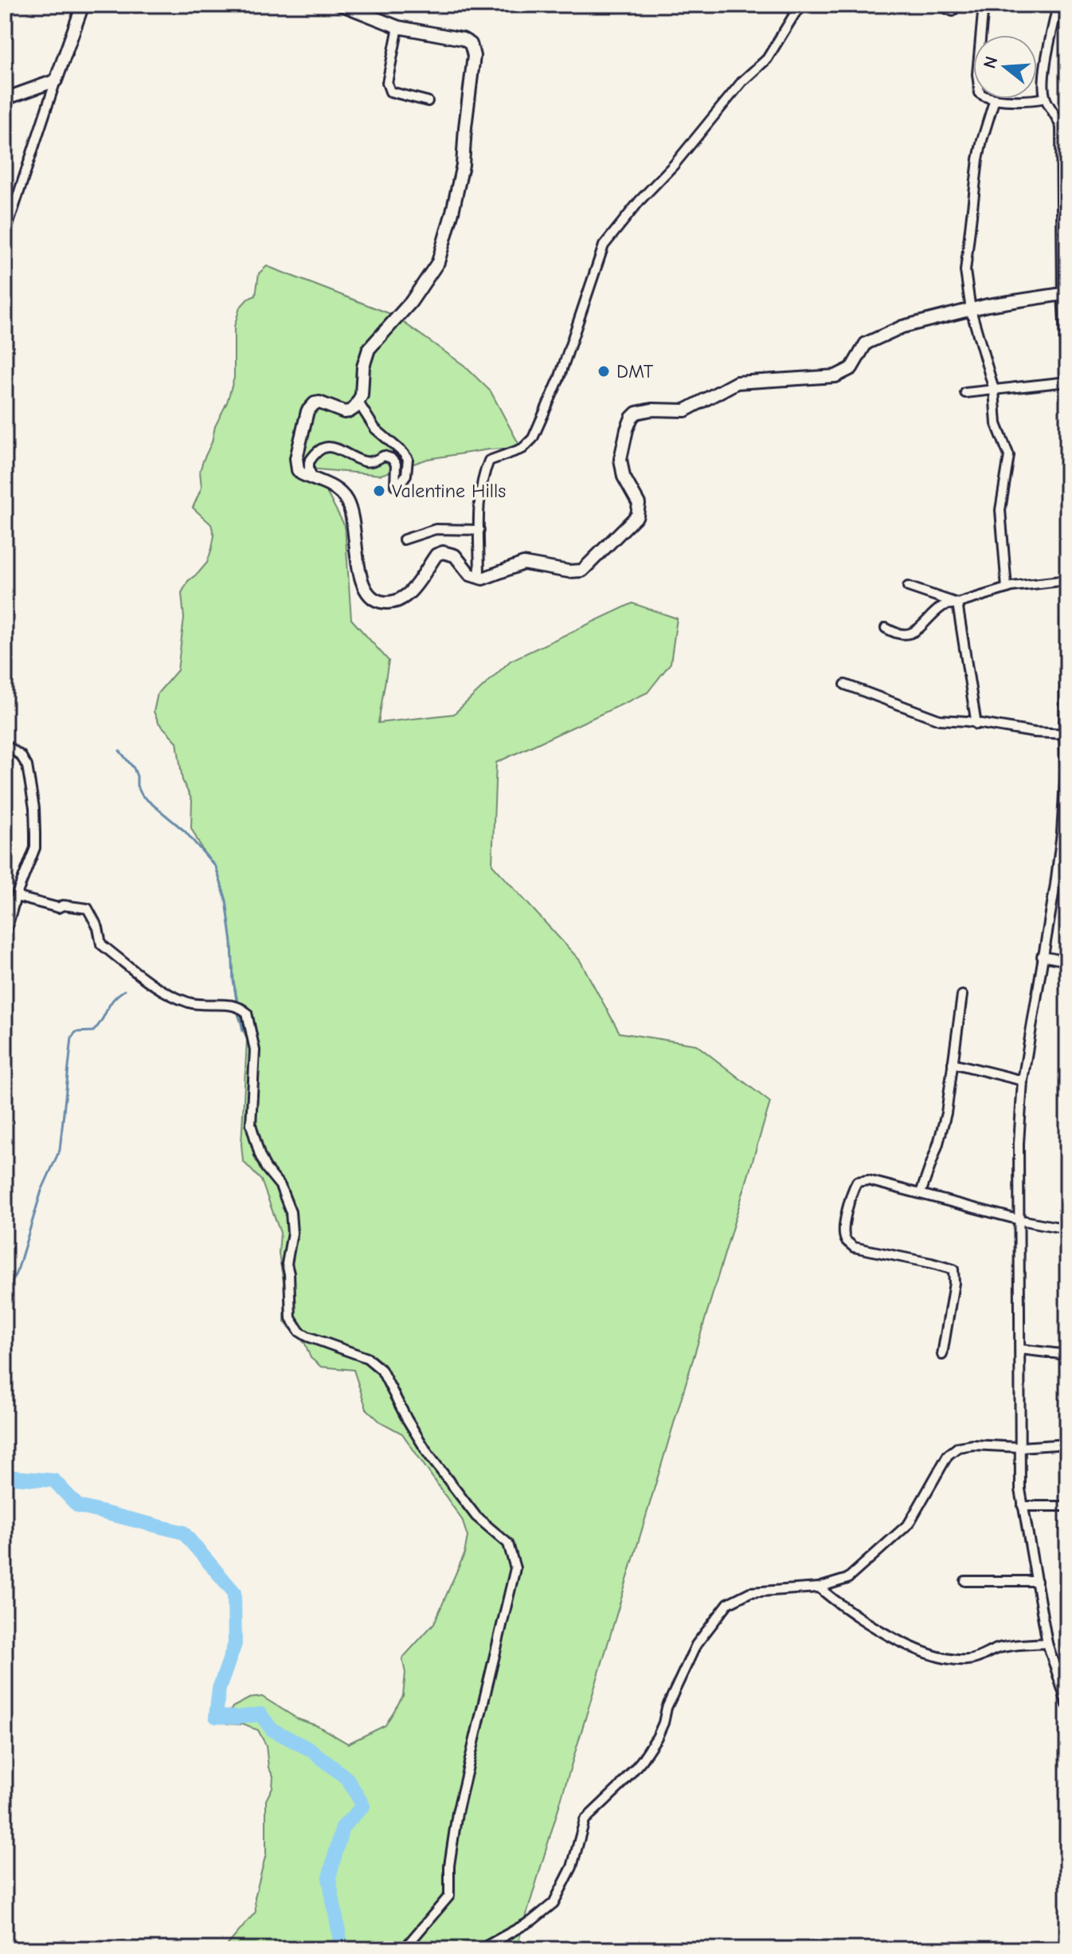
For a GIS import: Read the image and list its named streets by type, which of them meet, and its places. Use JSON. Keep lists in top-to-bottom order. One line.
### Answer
{"places":["DMT","Valentine Hills"],"north":"left"}
